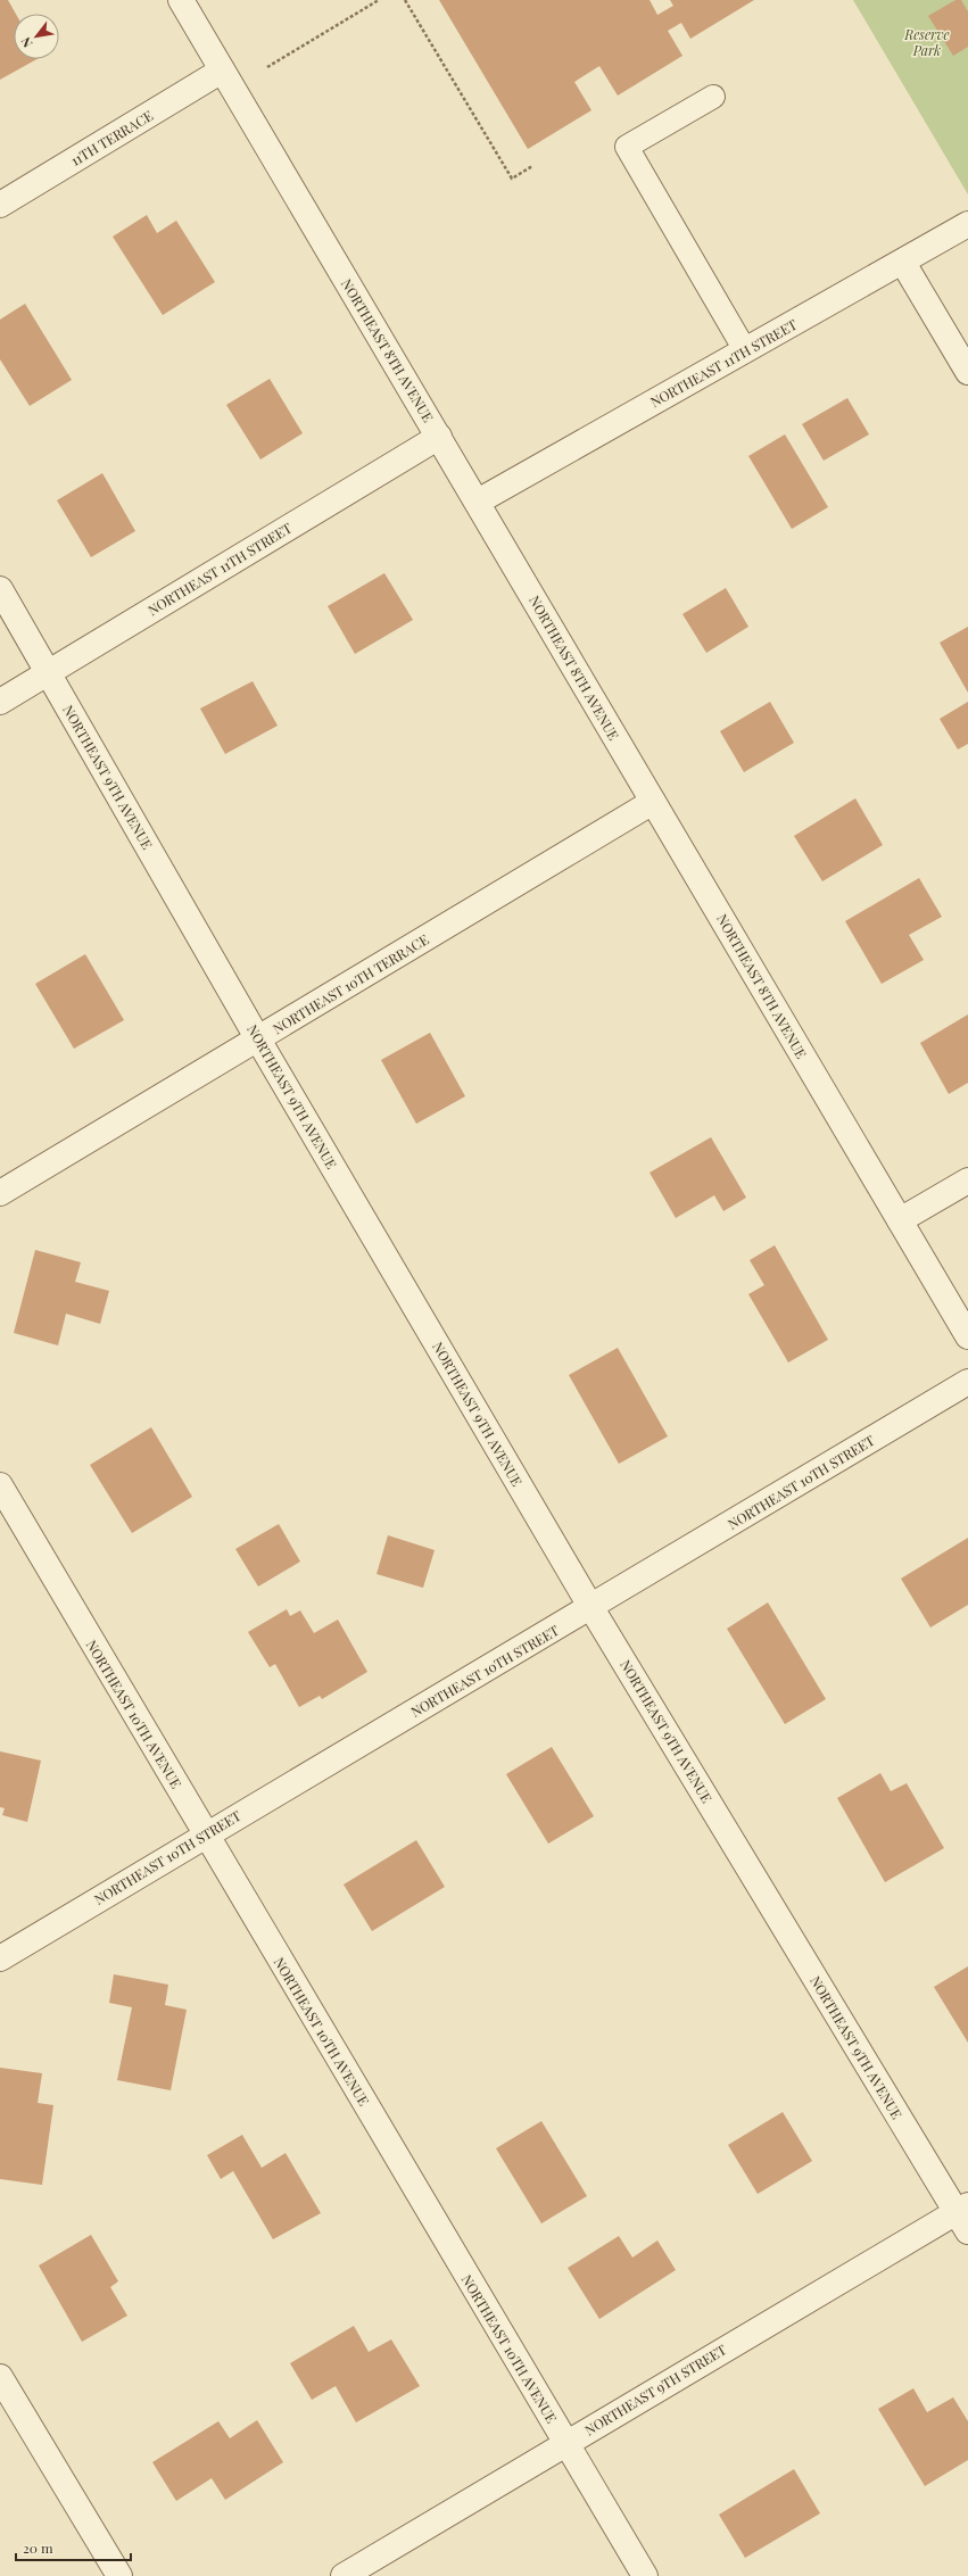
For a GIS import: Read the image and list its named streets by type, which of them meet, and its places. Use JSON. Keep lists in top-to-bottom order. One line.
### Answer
{"streets":{"street":["11TH TERRACE","NORTHEAST 8TH AVENUE","NORTHEAST 11TH STREET","NORTHEAST 9TH AVENUE","NORTHEAST 10TH TERRACE","NORTHEAST 10TH STREET","NORTHEAST 10TH AVENUE","NORTHEAST 9TH STREET"]},"crossings":[["11TH TERRACE","NORTHEAST 8TH AVENUE"],["NORTHEAST 8TH AVENUE","NORTHEAST 11TH STREET"],["NORTHEAST 8TH AVENUE","NORTHEAST 10TH TERRACE"],["NORTHEAST 11TH STREET","NORTHEAST 9TH AVENUE"],["NORTHEAST 9TH AVENUE","NORTHEAST 10TH TERRACE"],["NORTHEAST 9TH AVENUE","NORTHEAST 10TH STREET"],["NORTHEAST 9TH AVENUE","NORTHEAST 9TH STREET"],["NORTHEAST 10TH STREET","NORTHEAST 10TH AVENUE"],["NORTHEAST 10TH AVENUE","NORTHEAST 9TH STREET"]],"parks":["Reserve Park"],"scale_bar":"20 m","north":"bottom left"}
